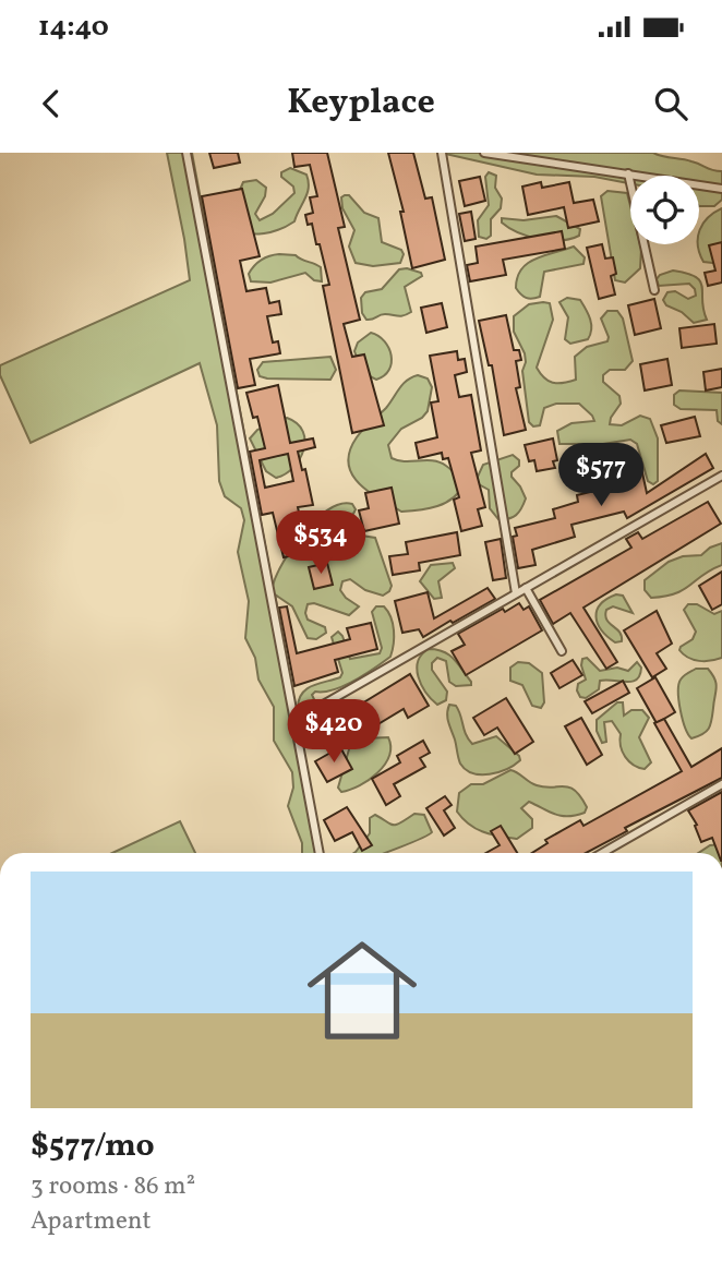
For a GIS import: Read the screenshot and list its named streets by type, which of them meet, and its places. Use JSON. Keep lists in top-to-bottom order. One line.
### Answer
{"page":{"status":"14:40","header":"Keyplace","price":["$577","$534","$420"],"list":[{"name":"$577/mo","note":"3 rooms · 86 m² · Apartment"}]}}
